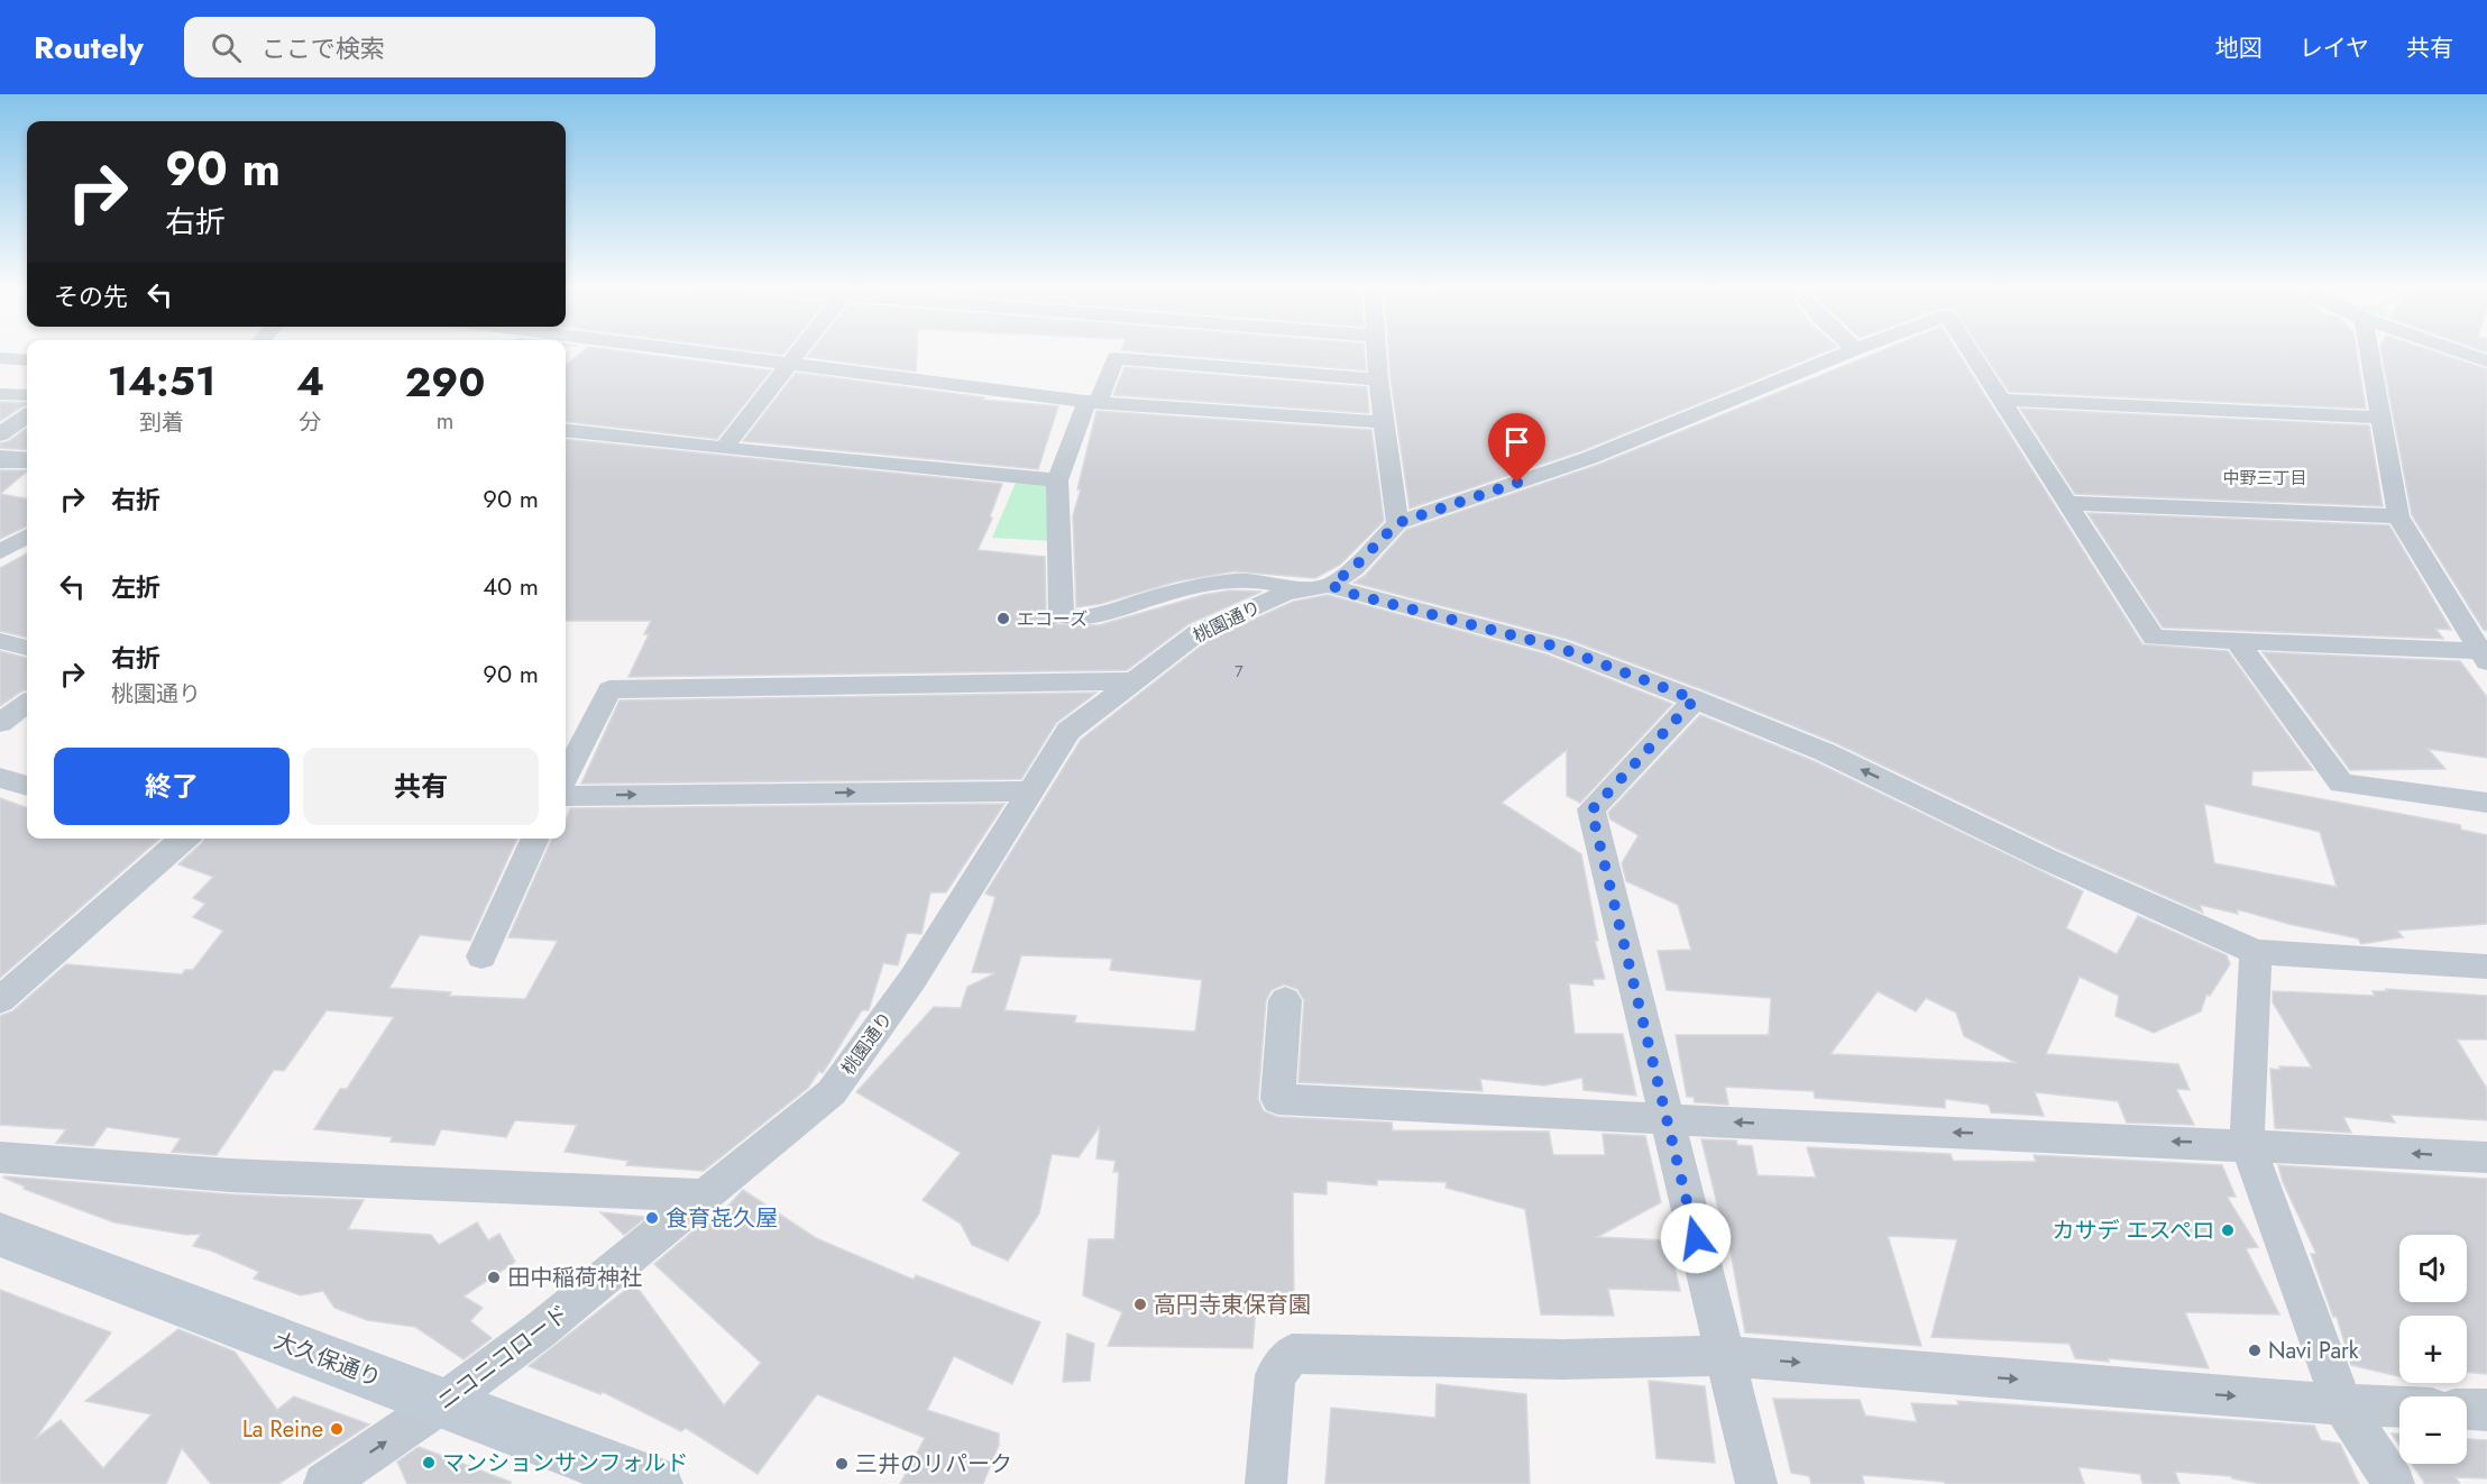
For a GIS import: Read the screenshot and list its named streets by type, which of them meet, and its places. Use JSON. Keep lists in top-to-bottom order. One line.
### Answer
{"streets":{"main road":["大久保通り"],"street":["桃園通り","ニコニコロード"]},"crossings":[["桃園通り","ニコニコロード"],["ニコニコロード","大久保通り"]],"districts":["中野三丁目"],"places":["エコーズ","食育㐂久屋","カサデ エスペロ","田中稲荷神社","高円寺東保育園","Navi Park","La Reine","マンションサンフォルド","三井のリパーク"],"house_numbers":["7"],"page":{"header":"Routely","search":"ここで検索","nav":["地図","レイヤ","共有"],"turn":["90 m","右折"],"then":"その先","eta":["14:51","到着","4","分","290","m"],"list":[{"name":"右折","value":"90 m"},{"name":"左折","value":"40 m"},{"name":"右折","note":"桃園通り","value":"90 m"}],"buttons":["終了","共有"],"map_buttons":["+","−"]}}
